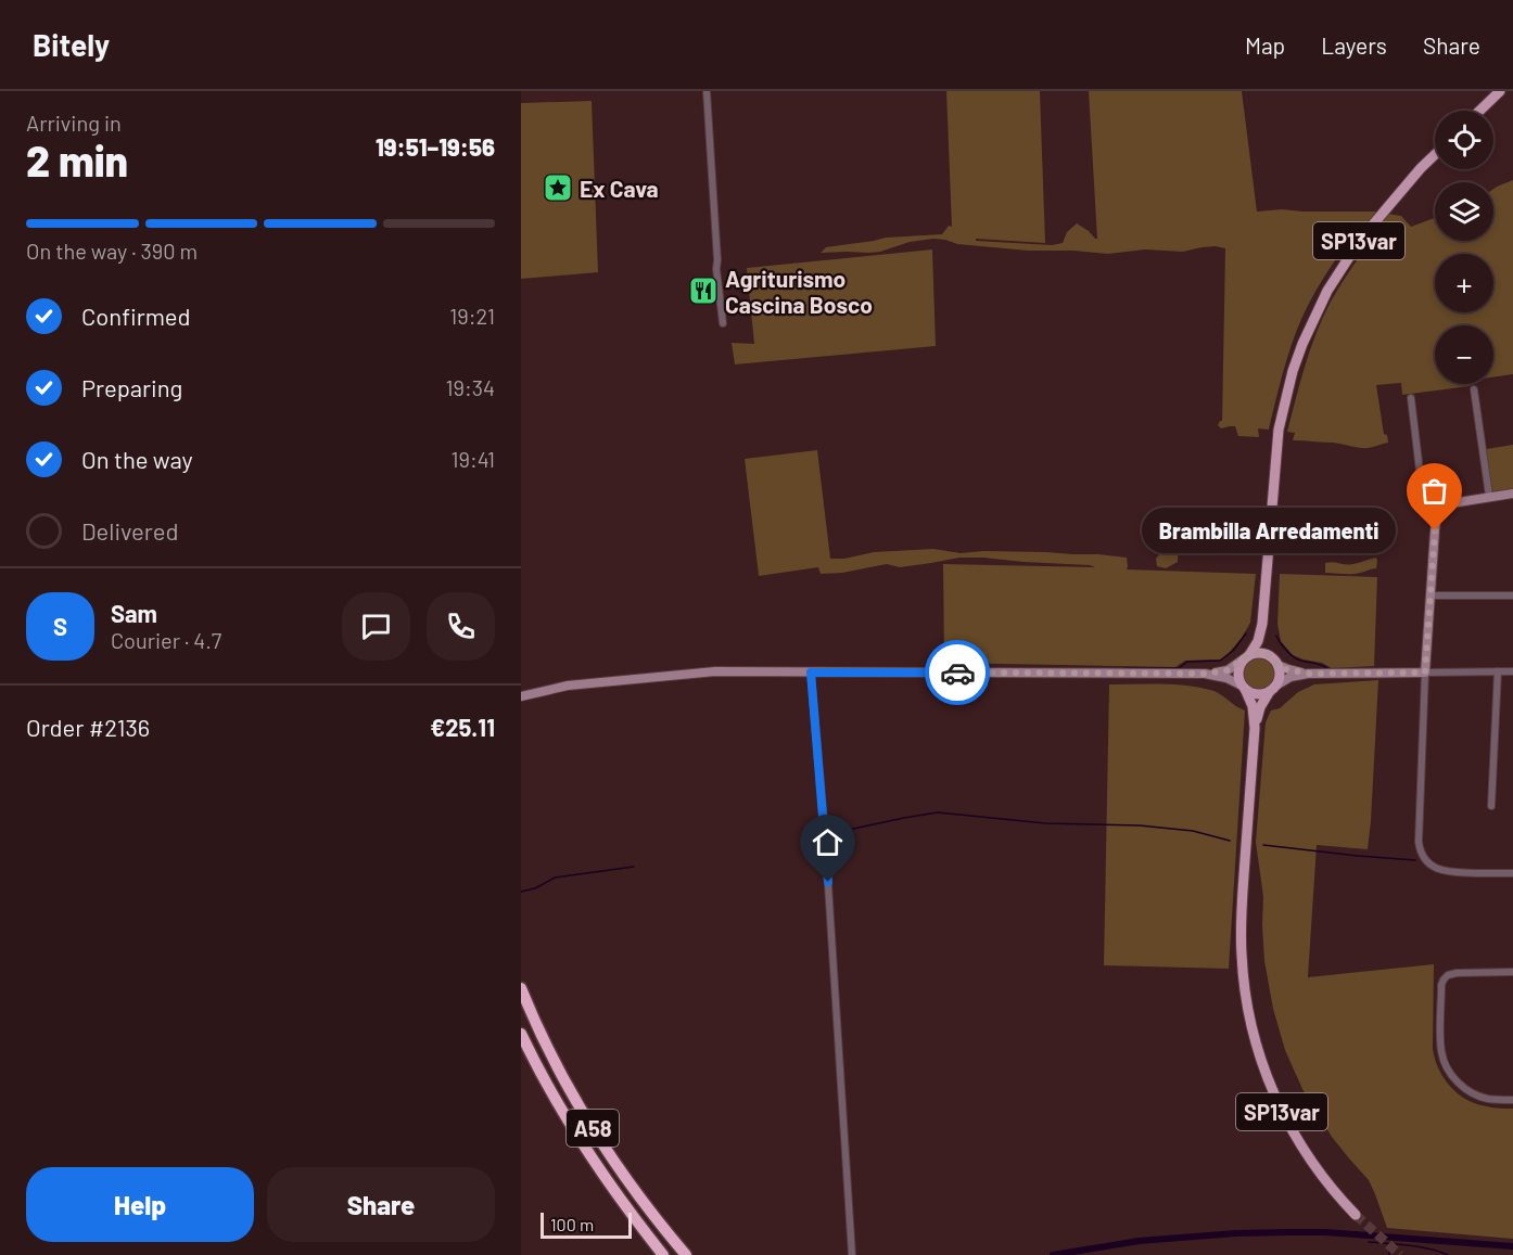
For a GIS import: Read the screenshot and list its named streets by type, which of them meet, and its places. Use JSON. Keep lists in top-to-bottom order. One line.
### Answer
{"streets":{"highway":["A58"],"main road":["SP13var"]},"places":{"place":["Ex Cava"],"restaurant":["Agriturismo Cascina Bosco"],"other":["Brambilla Arredamenti"]},"scale_bar":"100 m","page":{"header":"Bitely","nav":["Map","Layers","Share"],"heading":["2 min","Arriving in","19:51–19:56"],"panel":["Sam","Courier · 4.7","Order #2136","€25.11"],"map_buttons":["+","−"],"bar":"On the way · 390 m","list":[["Confirmed","19:21"],["Preparing","19:34"],["On the way","19:41"],"Delivered"],"bubble":"Brambilla Arredamenti","round":"S","buttons":["Help","Share"],"scale":"100 m"}}
